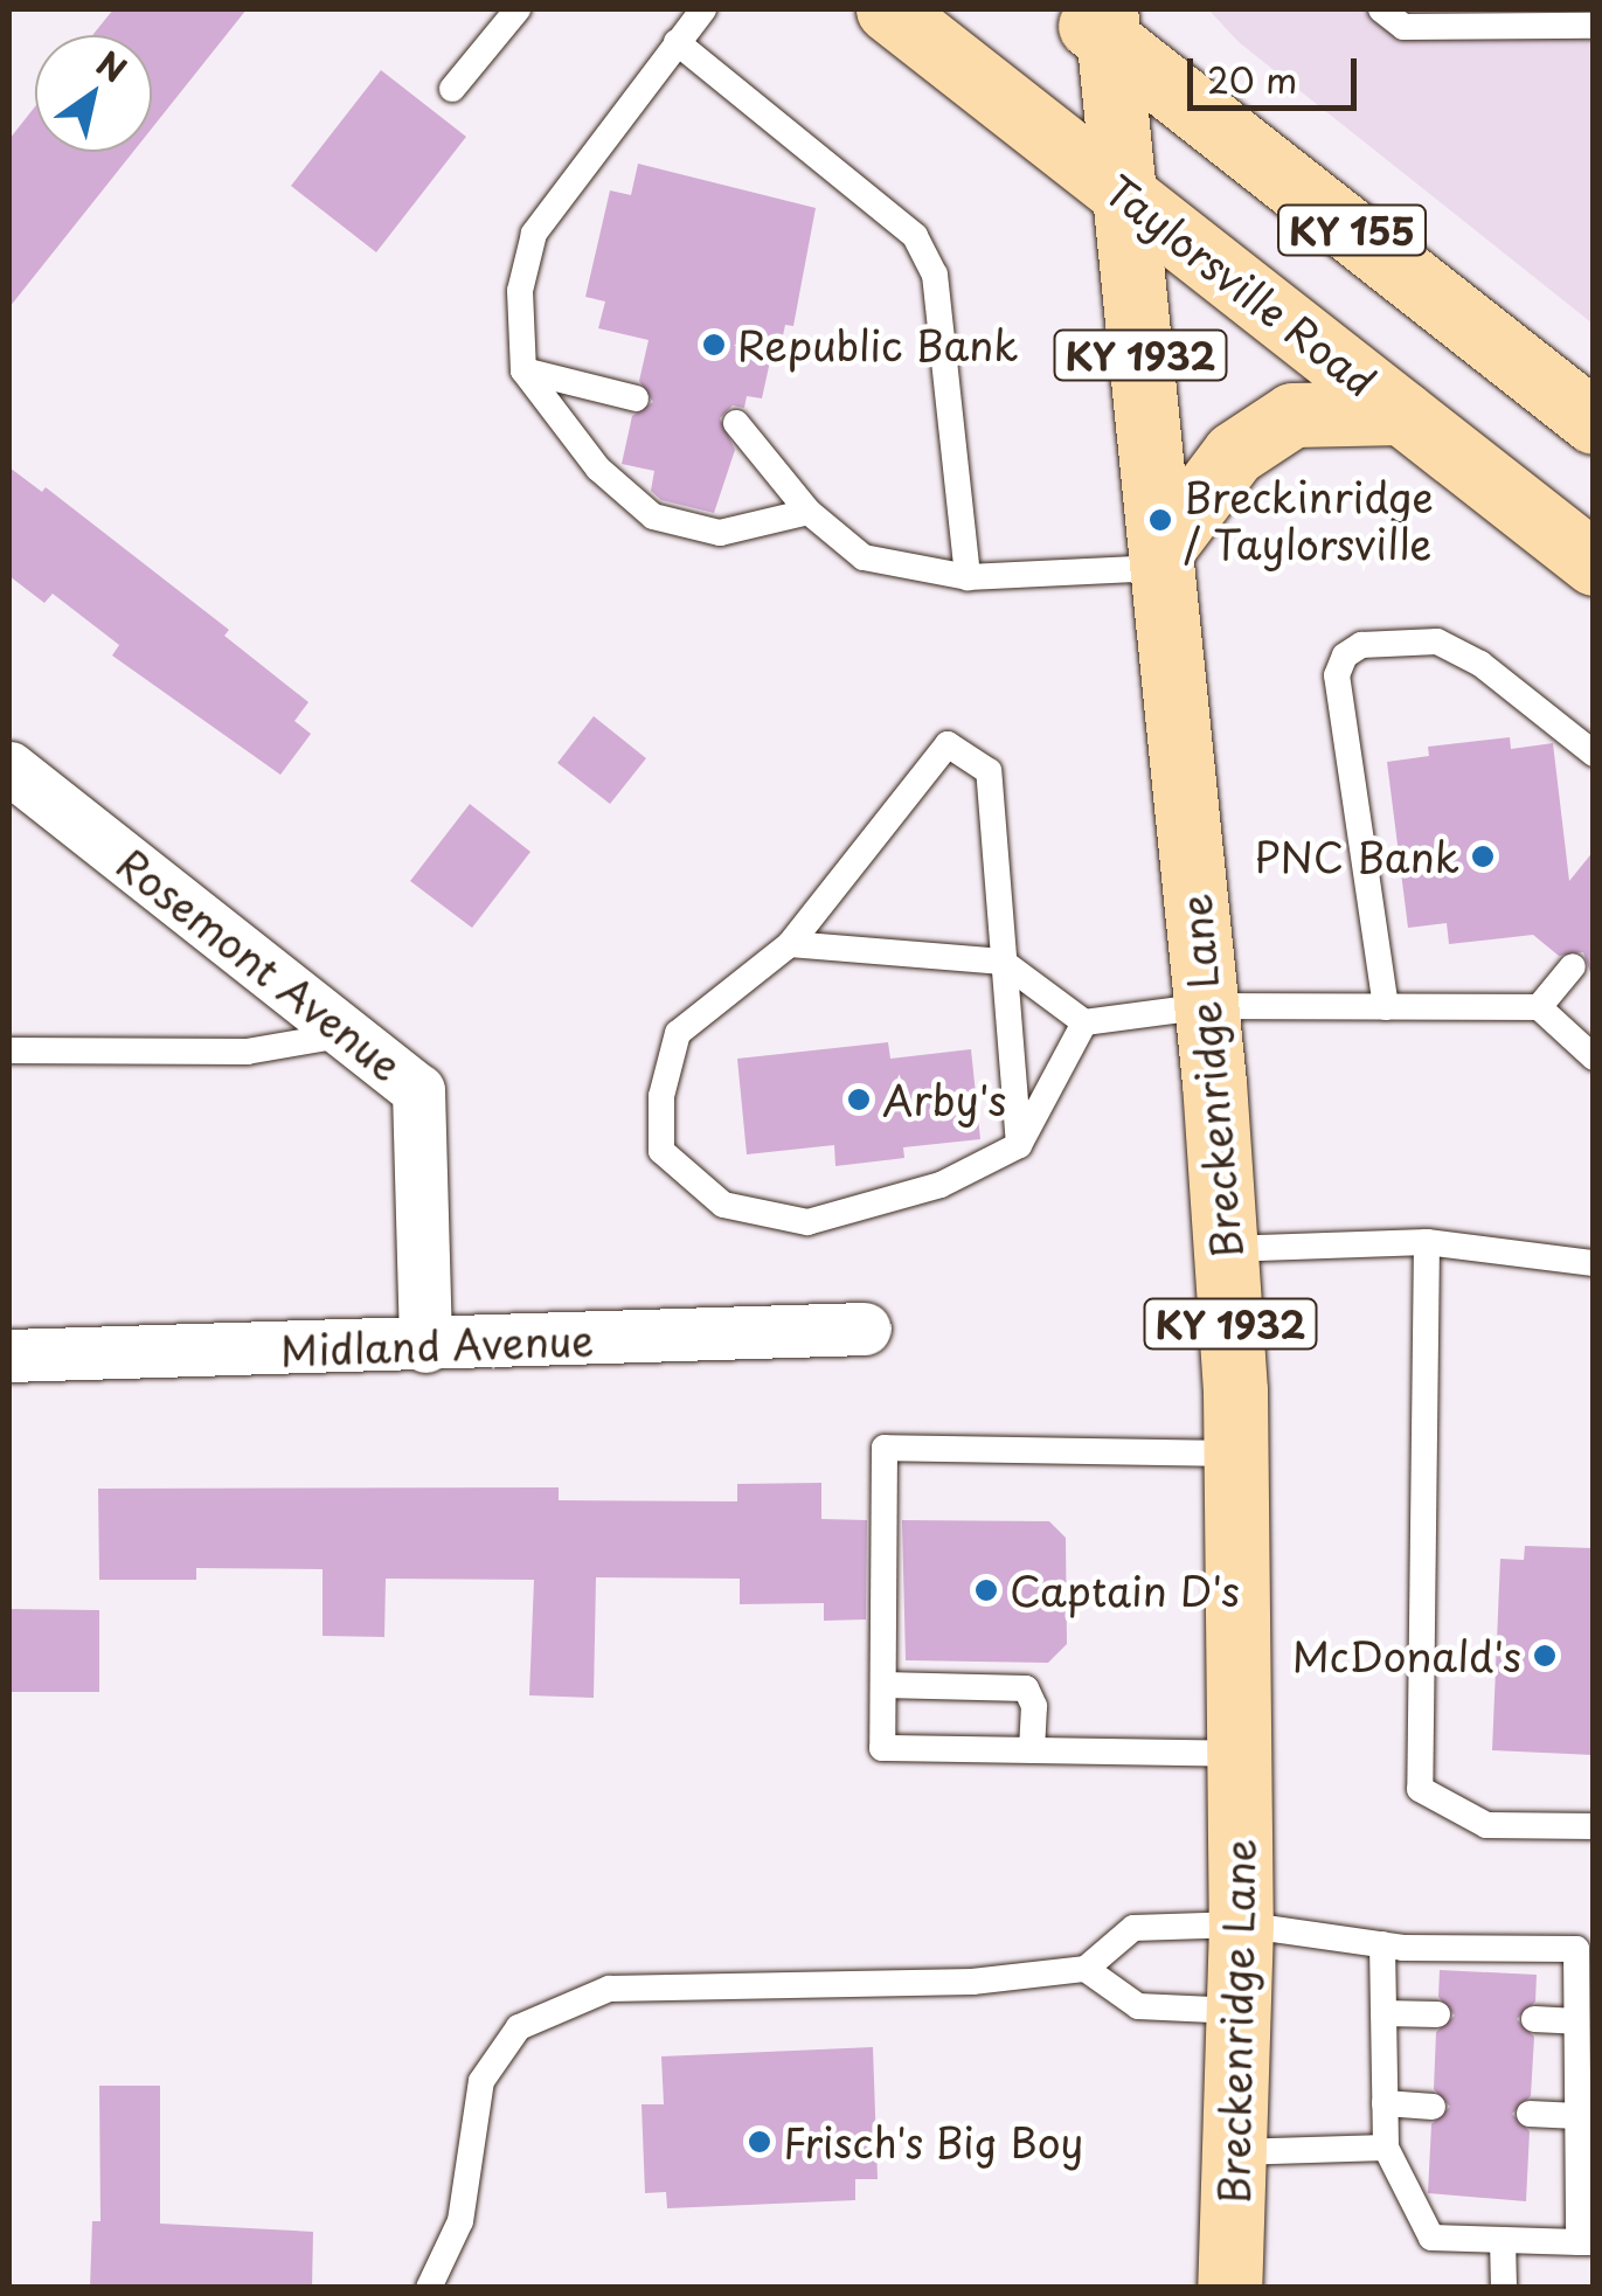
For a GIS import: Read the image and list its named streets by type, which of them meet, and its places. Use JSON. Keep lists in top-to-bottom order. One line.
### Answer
{"streets":{"main road":["KY 155","Taylorsville Road","KY 1932","Breckenridge Lane"],"street":["Rosemont Avenue","Midland Avenue"]},"crossings":[["KY 155","Breckenridge Lane"],["Taylorsville Road","Breckenridge Lane"],["Rosemont Avenue","Midland Avenue"]],"places":["Republic Bank","Breckinridge / Taylorsville","PNC Bank","Arby's","Captain D's","McDonald's","Frisch's Big Boy"],"scale_bar":"20 m","north":"top right"}
